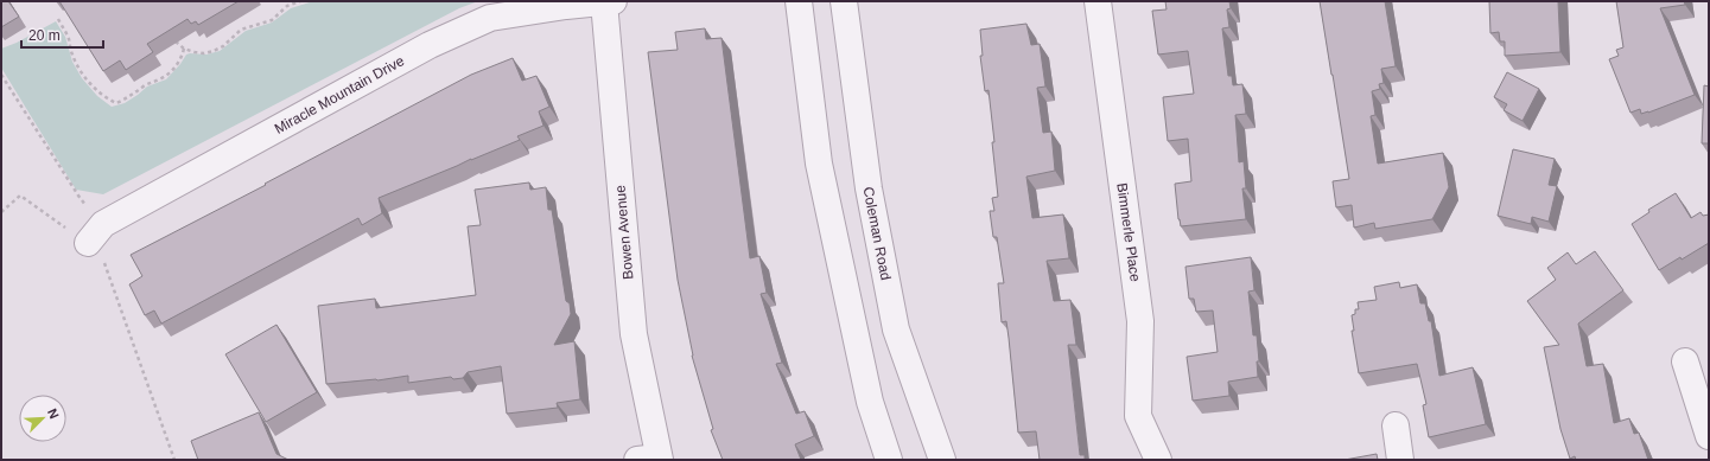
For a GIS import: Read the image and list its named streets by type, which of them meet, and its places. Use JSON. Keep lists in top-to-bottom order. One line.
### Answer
{"streets":{"street":["Miracle Mountain Drive","Bowen Avenue","Bimmerle Place","Coleman Road"]},"crossings":[["Miracle Mountain Drive","Bowen Avenue"]],"scale_bar":"20 m","north":"top right"}
